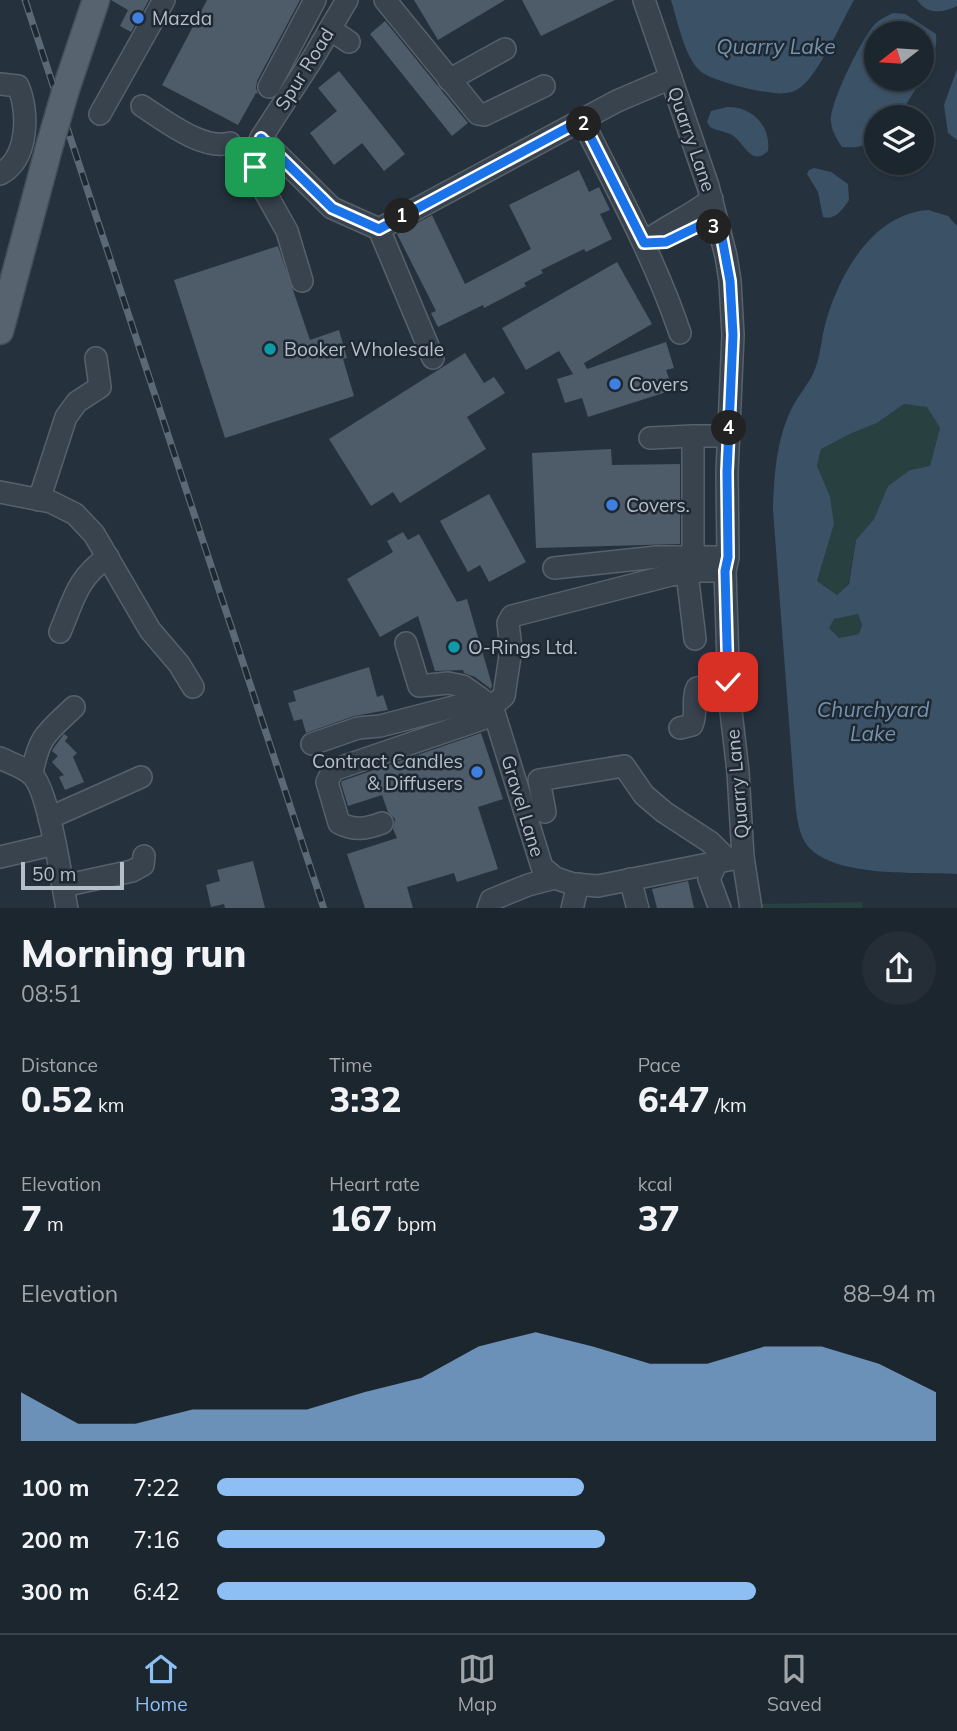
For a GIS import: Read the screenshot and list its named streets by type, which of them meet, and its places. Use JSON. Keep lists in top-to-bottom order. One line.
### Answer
{"streets":{"street":["Spur Road","Quarry Lane","Gravel Lane"]},"crossings":[["Quarry Lane","Gravel Lane"]],"water":["Quarry Lake","Churchyard Lake"],"places":["Mazda","Booker Wholesale","Covers","Covers.","O-Rings Ltd.","Contract Candles & Diffusers"],"scale_bar":"50 m","north":"left","page":{"pins":["2","1","3","4"],"scale":"50 m","heading":["Morning run","08:51"],"stats":[["Distance","0.52 km"],["Time","3:32"],["Pace","6:47 /km"],["Elevation","7 m"],["Heart rate","167 bpm"],["kcal","37"]],"chart":["Elevation","88–94 m"],"list":[{"name":"100 m","note":"7:22"},{"name":"200 m","note":"7:16"},{"name":"300 m","note":"6:42"}],"tabs":["Home","Map","Saved"]}}
